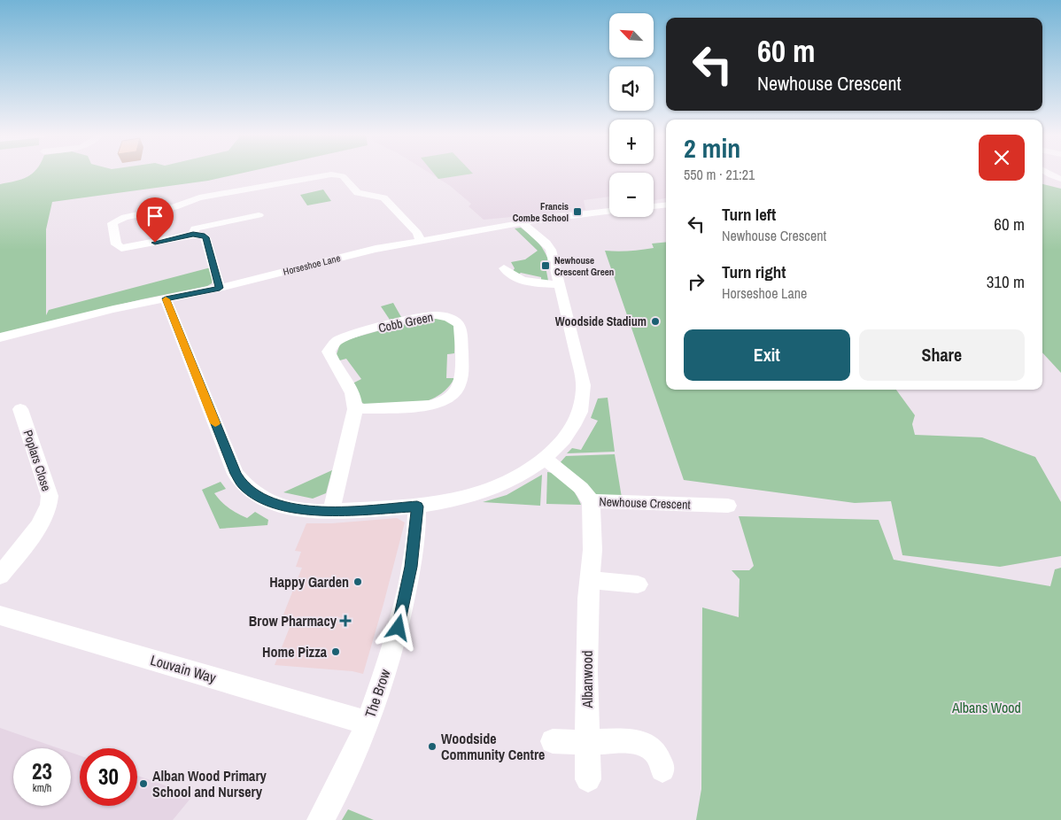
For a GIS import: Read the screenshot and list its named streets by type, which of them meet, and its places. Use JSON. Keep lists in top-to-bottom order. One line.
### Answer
{"streets":{"street":["Horseshoe Lane","Cobb Green","Poplars Close","Newhouse Crescent","Louvain Way","Albanwood","The Brow"]},"crossings":[["Newhouse Crescent","Albanwood"],["Louvain Way","The Brow"]],"parks":["Albans Wood"],"places":{"transit":["Francis Combe School","Newhouse Crescent Green"],"other":["Woodside Stadium","Happy Garden","Home Pizza","Woodside Community Centre","Alban Wood Primary School and Nursery"],"health":["Brow Pharmacy"]},"north":"top left","page":{"map_buttons":["+","−"],"turn":["60 m","Newhouse Crescent"],"heading":["2 min","550 m · 21:21"],"list":[{"name":"Turn left","note":"Newhouse Crescent","value":"60 m"},{"name":"Turn right","note":"Horseshoe Lane","value":"310 m"}],"buttons":["Exit","Share"],"speed":"23 km/h","limit":"30"}}
